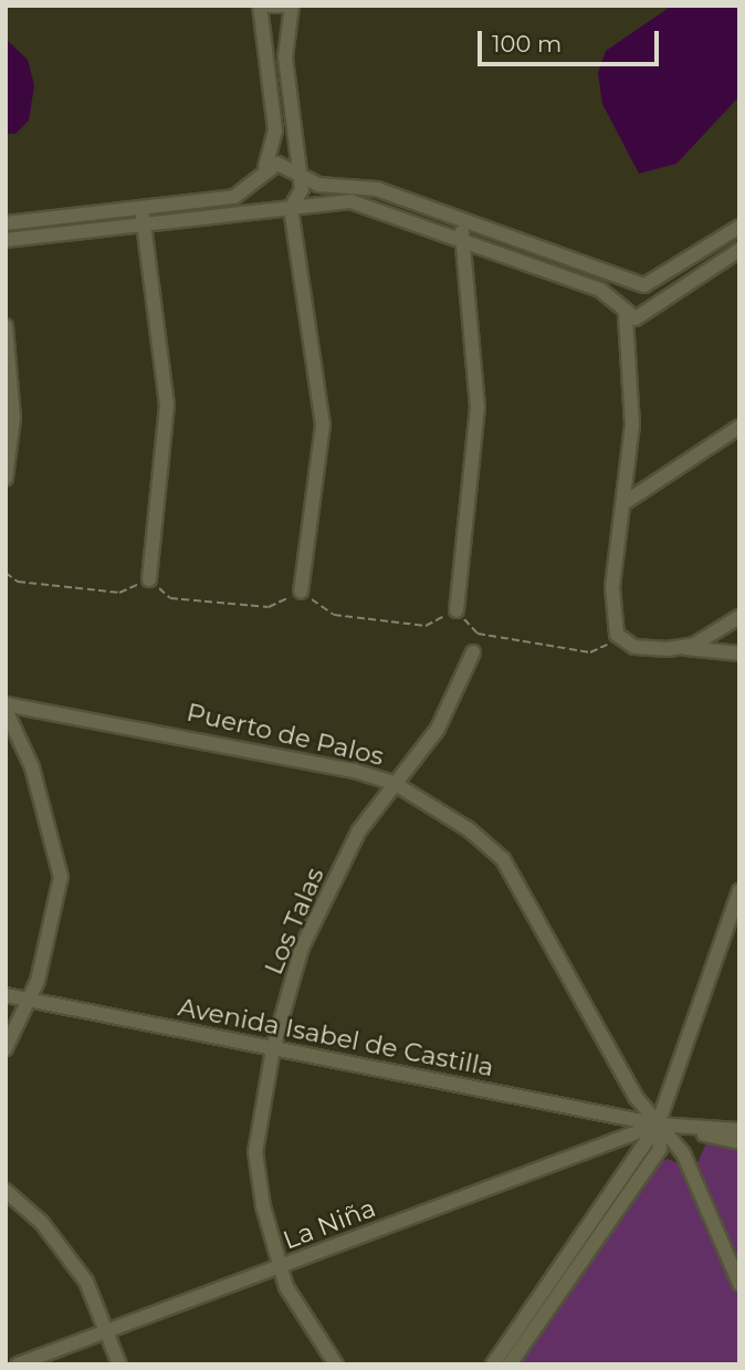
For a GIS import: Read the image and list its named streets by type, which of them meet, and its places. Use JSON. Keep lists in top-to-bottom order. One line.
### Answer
{"streets":{"street":["Puerto de Palos","Los Talas","Avenida Isabel de Castilla","La Niña"]},"crossings":[["Puerto de Palos","Los Talas"],["Puerto de Palos","Avenida Isabel de Castilla"],["Puerto de Palos","La Niña"],["Los Talas","Avenida Isabel de Castilla"],["Los Talas","La Niña"],["Avenida Isabel de Castilla","La Niña"]],"scale_bar":"100 m"}
